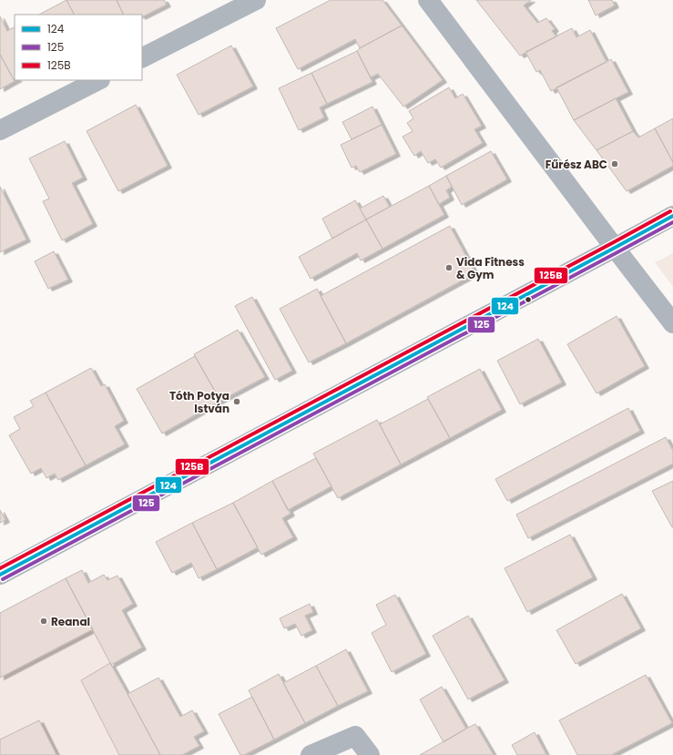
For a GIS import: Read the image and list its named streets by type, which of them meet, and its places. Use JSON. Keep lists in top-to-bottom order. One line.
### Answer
{"places":["Fűrész ABC","Vida Fitness & Gym","Tóth Potya István","Reanal"],"lines":["transit line 125B","transit line 124","transit line 125"],"legend":["124","125","125B"]}
